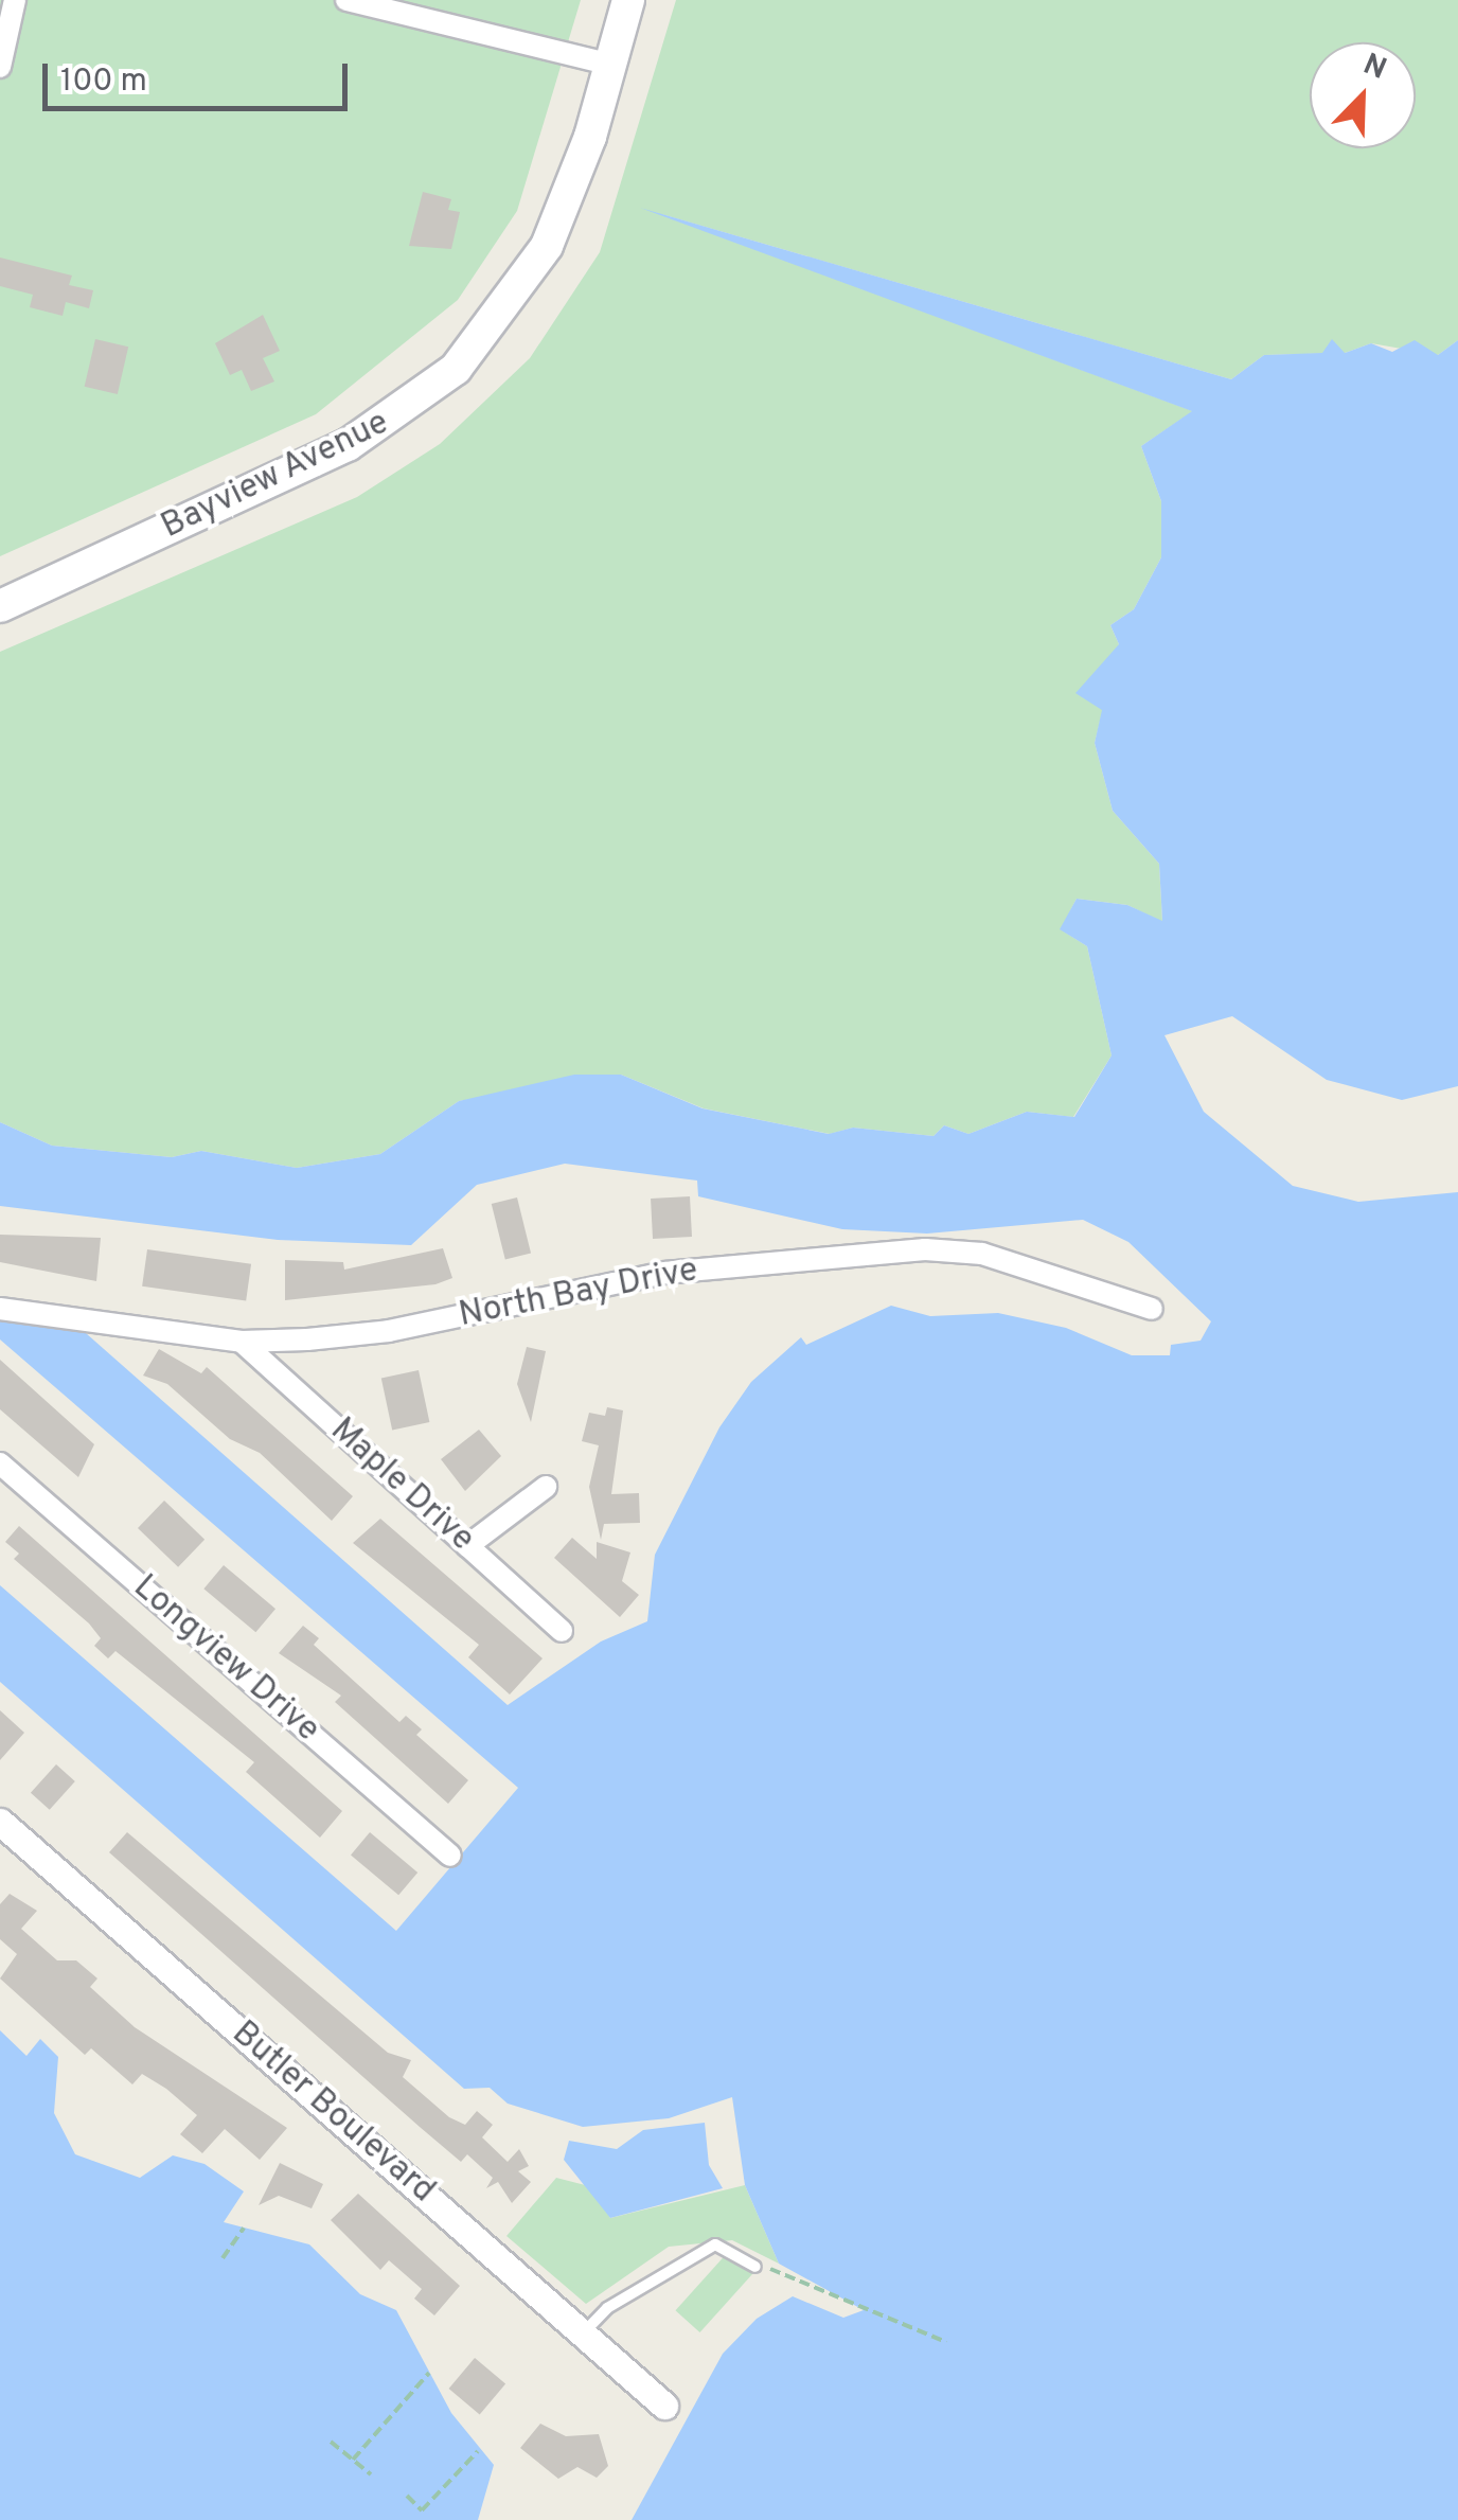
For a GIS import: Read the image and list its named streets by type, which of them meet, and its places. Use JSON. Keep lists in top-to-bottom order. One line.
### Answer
{"streets":{"main road":["Bayview Avenue"],"street":["North Bay Drive","Maple Drive","Longview Drive","Butler Boulevard"]},"crossings":[["North Bay Drive","Maple Drive"]],"scale_bar":"100 m","north":"top right"}
